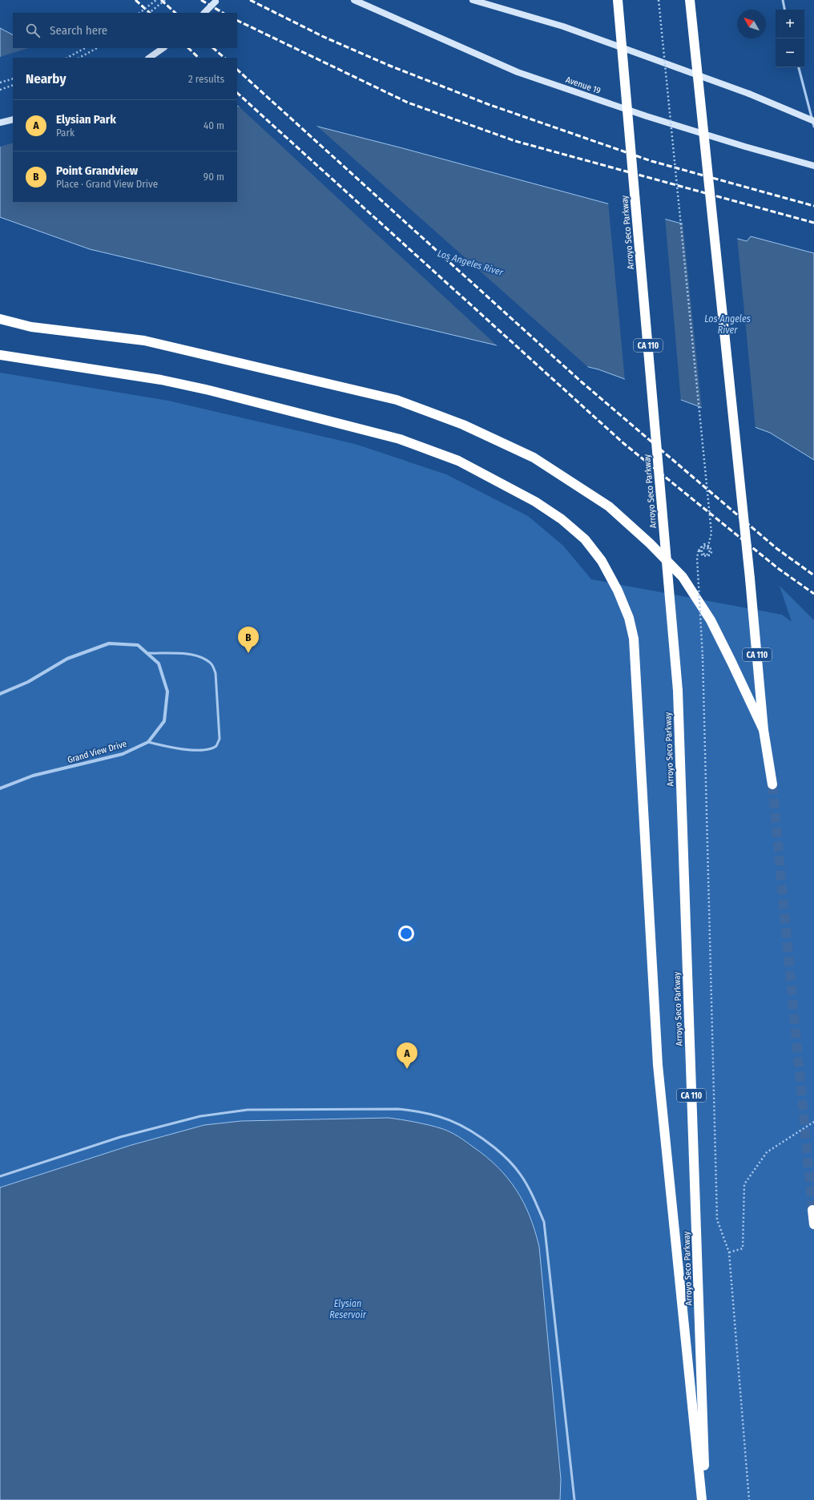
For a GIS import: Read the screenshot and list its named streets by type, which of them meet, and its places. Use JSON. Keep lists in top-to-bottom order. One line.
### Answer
{"streets":{"highway":["Arroyo Seco Parkway","CA 110"],"street":["Avenue 19","Grand View Drive"]},"water":["Los Angeles River","Elysian Reservoir"],"north":"top left","page":{"map_buttons":["+","−"],"search":"Search here","heading":["Nearby","2 results"],"list":[{"mark":"A","name":"Elysian Park","note":"Park","value":"40 m"},{"mark":"B","name":"Point Grandview","note":"Place · Grand View Drive","value":"90 m"}],"pins":["B","A"]}}
